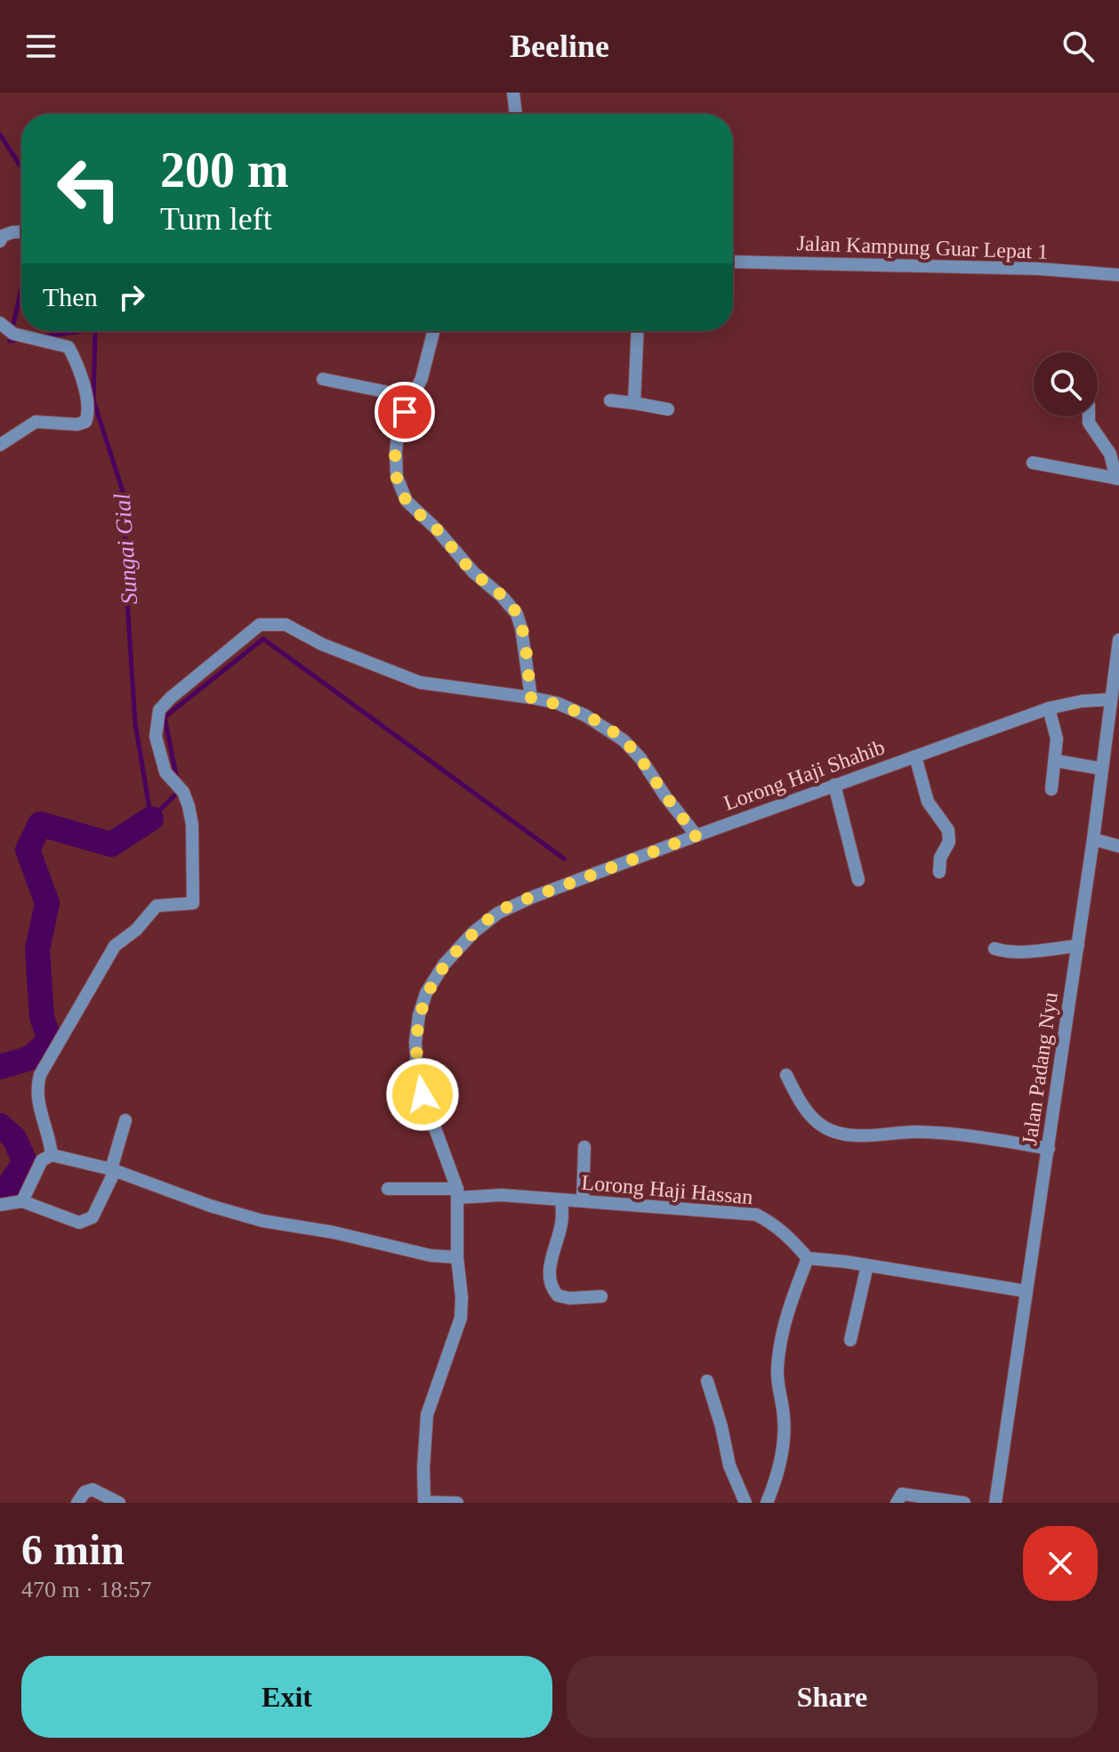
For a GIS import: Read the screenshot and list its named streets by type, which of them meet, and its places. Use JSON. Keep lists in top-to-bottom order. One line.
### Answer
{"streets":{"street":["Jalan Kampung Guar Lepat 1","Lorong Haji Shahib","Jalan Padang Nyu","Lorong Haji Hassan"]},"crossings":[["Lorong Haji Shahib","Jalan Padang Nyu"],["Lorong Haji Shahib","Lorong Haji Hassan"]],"water":["Sungai Gial"],"page":{"header":"Beeline","turn":["200 m","Turn left"],"then":"Then","heading":["6 min","470 m · 18:57"],"buttons":["Exit","Share"]}}
